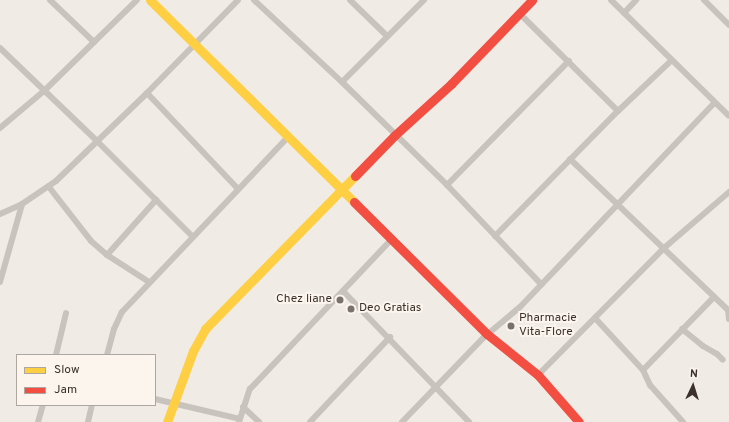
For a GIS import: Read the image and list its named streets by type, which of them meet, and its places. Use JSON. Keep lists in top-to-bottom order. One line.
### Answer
{"places":["Chez liane","Deo Gratias","Pharmacie Vita-Flore"],"legend":["Slow","Jam"],"north":"top"}
